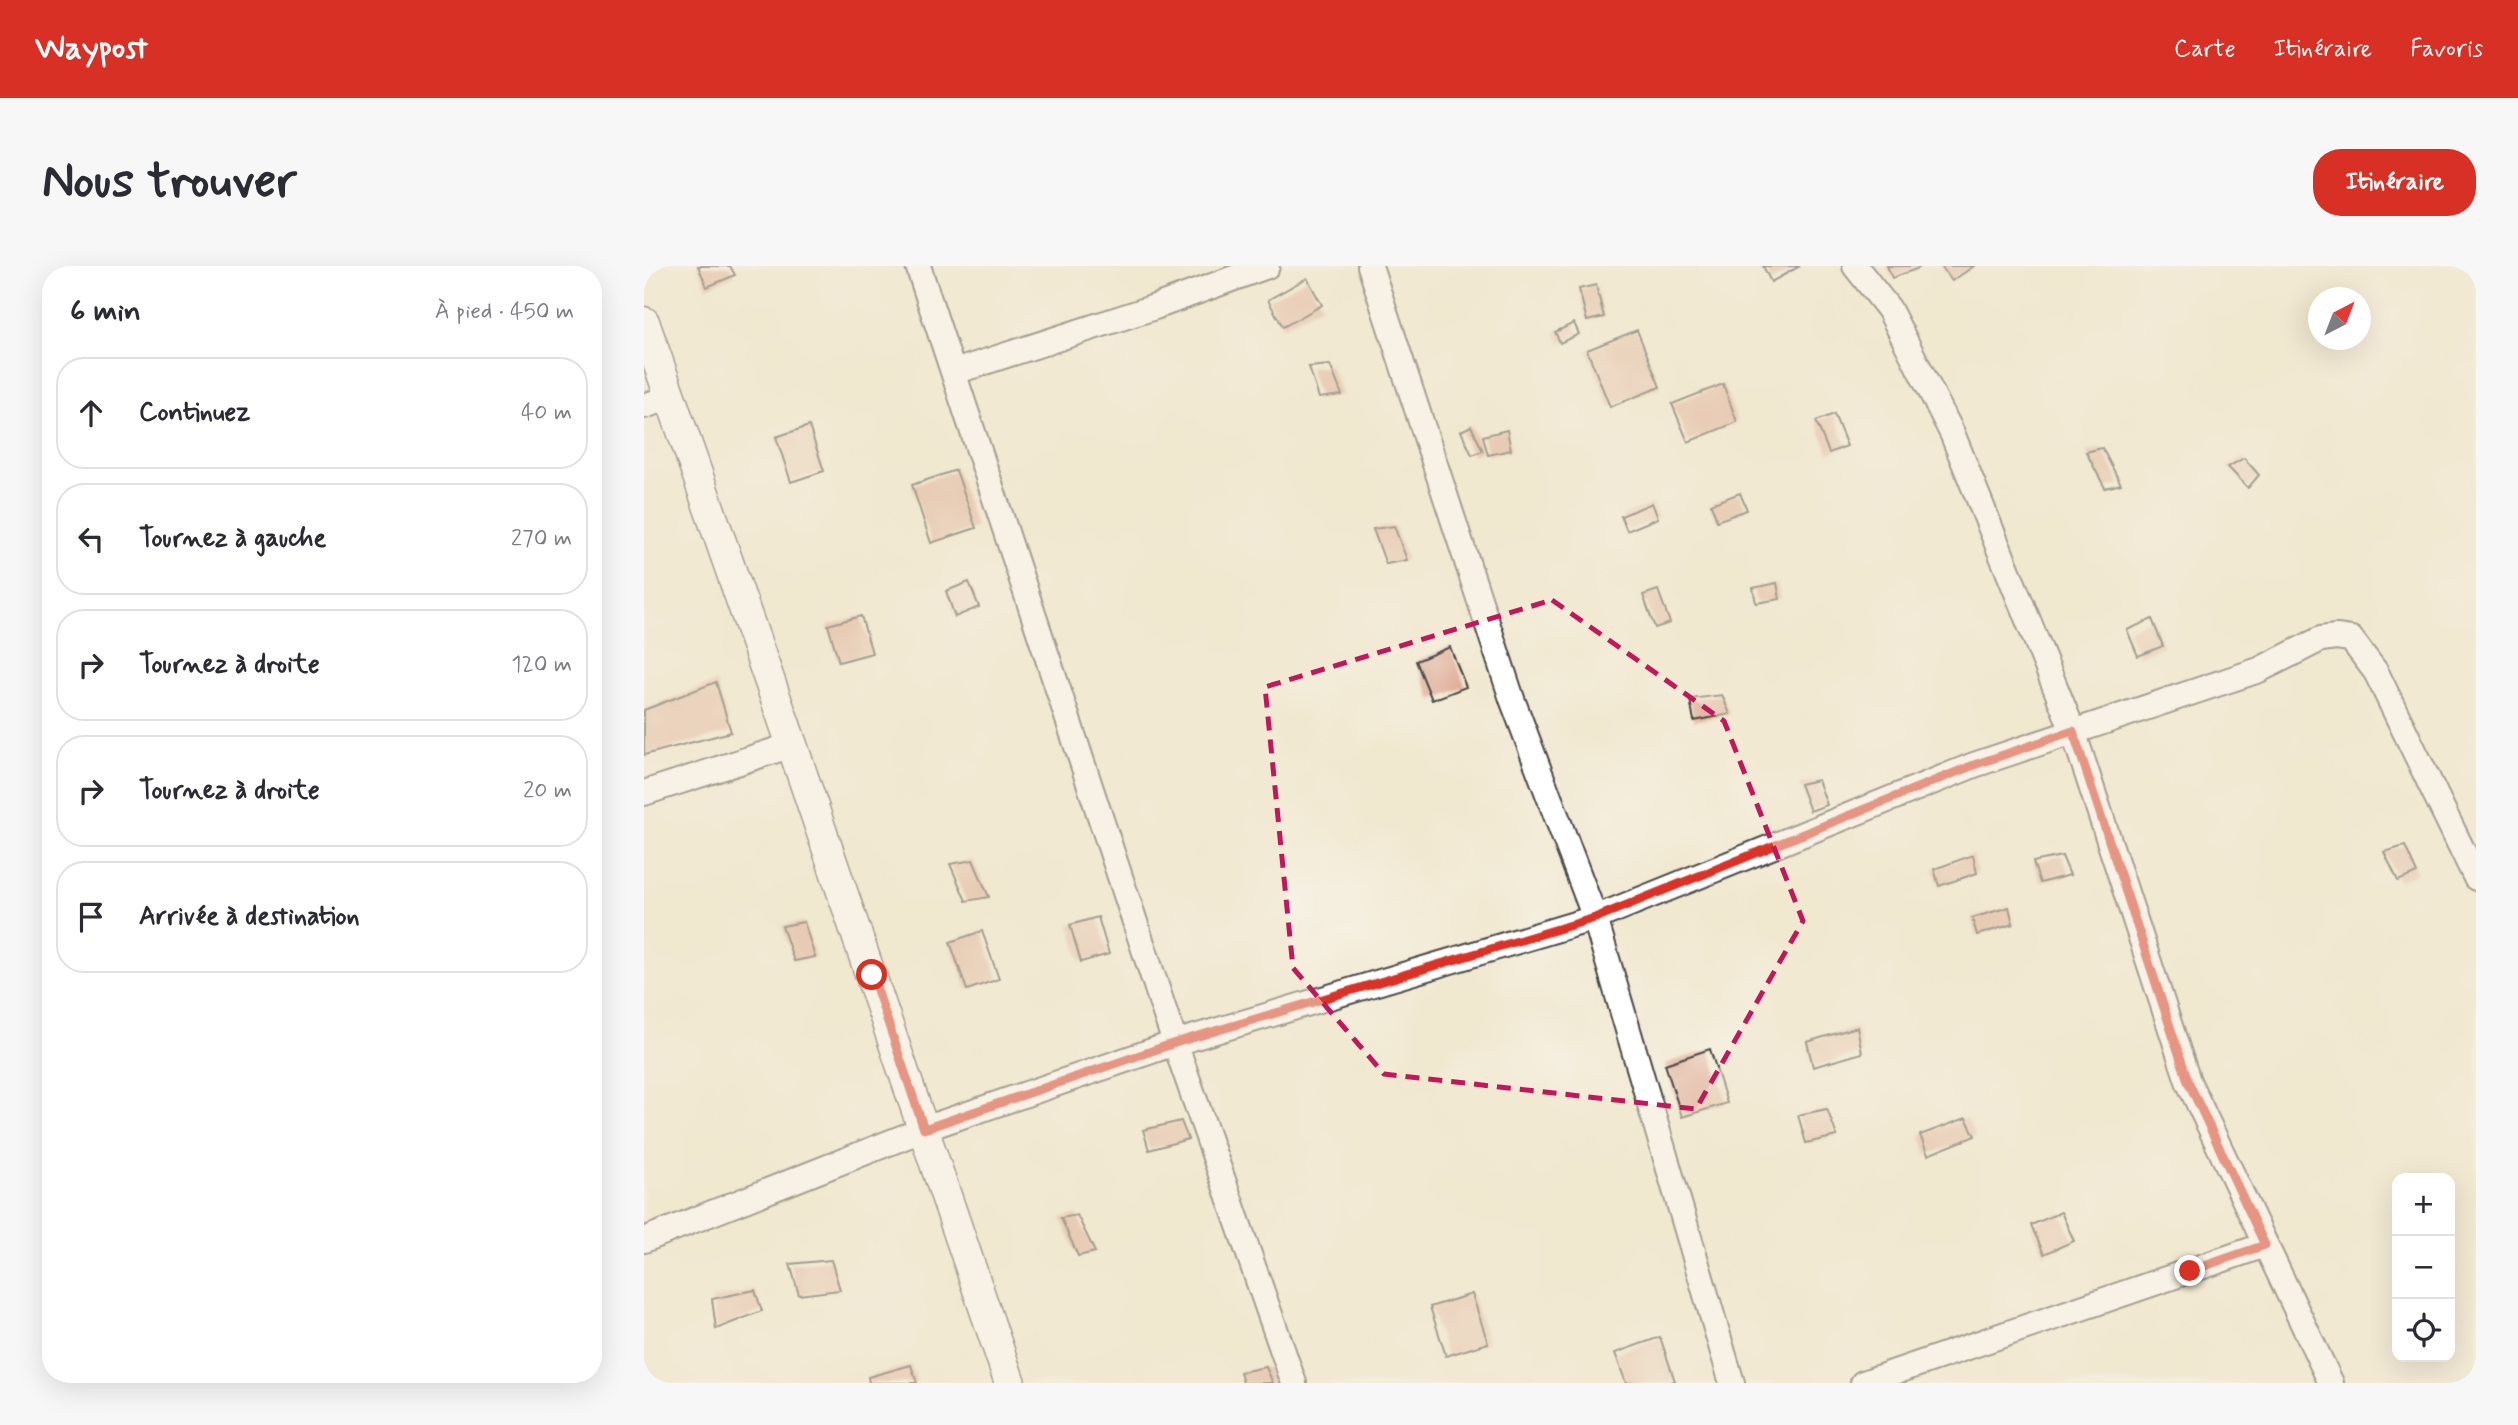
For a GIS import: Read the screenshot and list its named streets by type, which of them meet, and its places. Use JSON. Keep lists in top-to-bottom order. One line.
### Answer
{"north":"top right","page":{"header":"Waypost","nav":["Carte","Itinéraire","Favoris"],"buttons":"Itinéraire","title":"Nous trouver","heading":["6 min","À pied · 450 m"],"list":[["Continuez","40 m"],["Tournez à gauche","270 m"],["Tournez à droite","120 m"],["Tournez à droite","20 m"],"Arrivée à destination"],"map_buttons":["+","−"]}}
